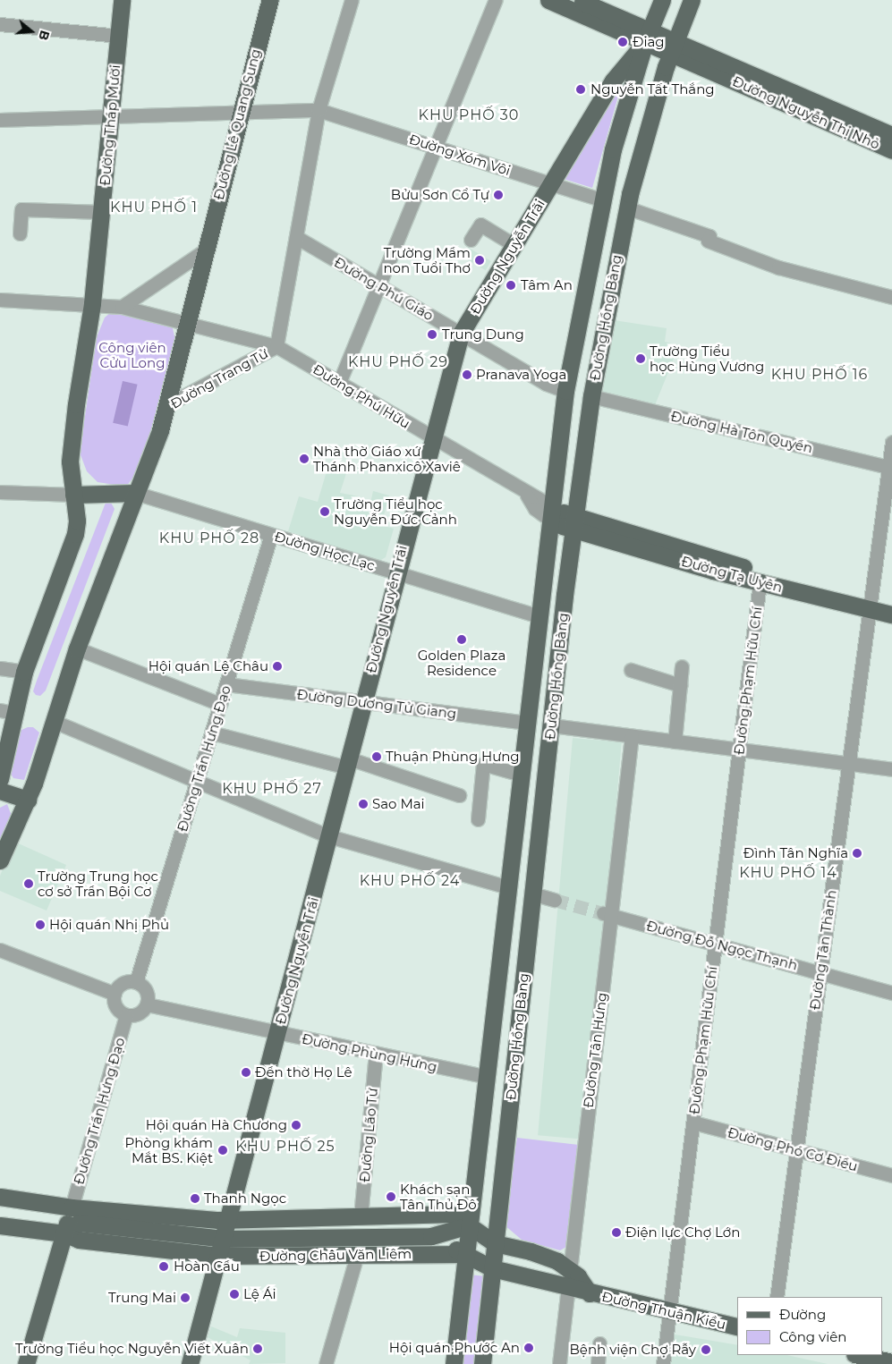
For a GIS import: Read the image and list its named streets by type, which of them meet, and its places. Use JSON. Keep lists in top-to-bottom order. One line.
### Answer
{"streets":{"main road":["Đường Nguyễn Thị Nhỏ","Đường Lê Quang Sung","Đường Tháp Mười","Đường Nguyễn Trãi","Đường Hồng Bàng","Đường Trang Tử","Đường Tạ Uyên","Đường Châu Văn Liêm","Đường Thuận Kiều"],"street":["Đường Xóm Vôi","Đường Phú Giáo","Đường Phú Hữu","Đường Hà Tôn Quyền","Đường Học Lạc","Đường Phạm Hữu Chí","Đường Dương Tử Giang","Đường Trần Hưng Đạo","Đường Đỗ Ngọc Thạnh","Đường Tân Thành","Đường Tân Hưng","Đường Phùng Hưng","Đường Lão Tử","Đường Phó Cơ Điều"]},"crossings":[["Đường Nguyễn Thị Nhỏ","Đường Hồng Bàng"],["Đường Lê Quang Sung","Đường Trang Tử"],["Đường Lê Quang Sung","Đường Phú Hữu"],["Đường Tháp Mười","Đường Phú Hữu"],["Đường Xóm Vôi","Đường Nguyễn Trãi"],["Đường Xóm Vôi","Đường Hồng Bàng"],["Đường Xóm Vôi","Đường Trang Tử"],["Đường Nguyễn Trãi","Đường Phú Giáo"],["Đường Nguyễn Trãi","Đường Hồng Bàng"],["Đường Nguyễn Trãi","Đường Phú Hữu"],["Đường Nguyễn Trãi","Đường Học Lạc"],["Đường Nguyễn Trãi","Đường Dương Tử Giang"],["Đường Nguyễn Trãi","Đường Phùng Hưng"],["Đường Nguyễn Trãi","Đường Châu Văn Liêm"],["Đường Phú Giáo","Đường Hồng Bàng"],["Đường Phú Giáo","Đường Trang Tử"],["Đường Hồng Bàng","Đường Phú Hữu"],["Đường Hồng Bàng","Đường Hà Tôn Quyền"],["Đường Hồng Bàng","Đường Học Lạc"],["Đường Hồng Bàng","Đường Tạ Uyên"],["Đường Hồng Bàng","Đường Dương Tử Giang"],["Đường Hồng Bàng","Đường Phùng Hưng"],["Đường Hồng Bàng","Đường Châu Văn Liêm"],["Đường Hồng Bàng","Đường Thuận Kiều"],["Đường Trang Tử","Đường Phú Hữu"],["Đường Trang Tử","Đường Học Lạc"],["Đường Phú Hữu","Đường Tạ Uyên"],["Đường Hà Tôn Quyền","Đường Tân Thành"],["Đường Học Lạc","Đường Trần Hưng Đạo"],["Đường Tạ Uyên","Đường Phạm Hữu Chí"],["Đường Tạ Uyên","Đường Tân Thành"],["Đường Phạm Hữu Chí","Đường Đỗ Ngọc Thạnh"],["Đường Phạm Hữu Chí","Đường Phó Cơ Điều"],["Đường Phạm Hữu Chí","Đường Thuận Kiều"],["Đường Dương Tử Giang","Đường Trần Hưng Đạo"],["Đường Trần Hưng Đạo","Đường Phùng Hưng"],["Đường Đỗ Ngọc Thạnh","Đường Tân Thành"],["Đường Đỗ Ngọc Thạnh","Đường Tân Hưng"],["Đường Tân Thành","Đường Phó Cơ Điều"],["Đường Tân Hưng","Đường Thuận Kiều"],["Đường Phùng Hưng","Đường Lão Tử"],["Đường Châu Văn Liêm","Đường Thuận Kiều"]],"districts":["KHU PHỐ 30","KHU PHỐ 1","KHU PHỐ 29","KHU PHỐ 16","KHU PHỐ 28","KHU PHỐ 27","KHU PHỐ 14","KHU PHỐ 24","KHU PHỐ 25"],"parks":["Công viên Cửu Long"],"places":["Điag","Nguyễn Tất Thắng","Bửu Sơn Cổ Tự","Trường Mầm non Tuổi Thơ","Tâm An","Trung Dung","Trường Tiểu học Hùng Vương","Pranava Yoga","Nhà thờ Giáo xứ Thánh Phanxicô Xaviê","Trường Tiểu học Nguyễn Đức Cảnh","Golden Plaza Residence","Hội quán Lệ Châu","Thuận Phùng Hưng","Sao Mai","Đình Tân Nghĩa","Trường Trung học cơ sở Trần Bội Cơ","Hội quán Nhị Phủ","Đền thờ Họ Lê","Hội quán Hà Chương","Phòng khám Mắt BS. Kiệt","Khách sạn Tân Thủ Đô","Thanh Ngọc","Điện lực Chợ Lớn","Hoàn Cầu","Lệ Ái","Trung Mai","Hội quán Phước An","Trường Tiểu học Nguyễn Viết Xuân","Bệnh viện Chợ Rẫy"],"legend":["Đường","Công viên"],"north":"right"}
